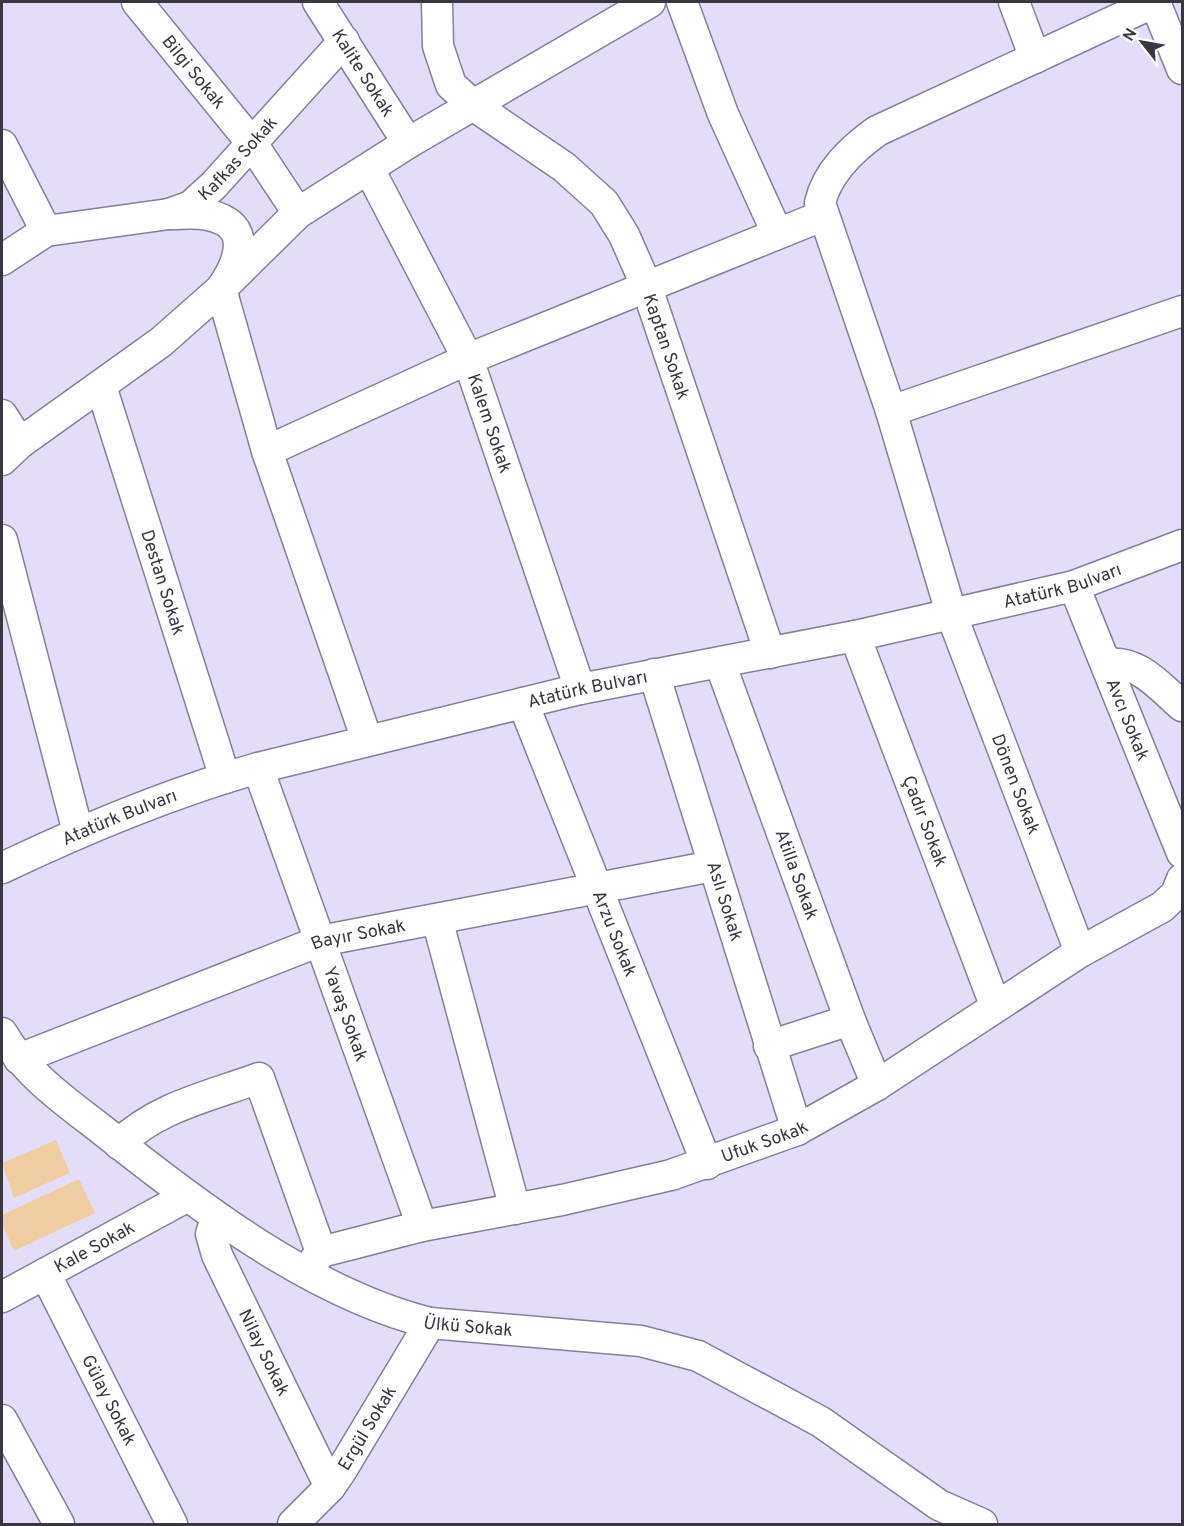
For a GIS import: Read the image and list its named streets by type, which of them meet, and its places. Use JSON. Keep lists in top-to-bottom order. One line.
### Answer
{"streets":{"street":["Bilgi Sokak","Kalite Sokak","Kafkas Sokak","Kaptan Sokak","Kalem Sokak","Destan Sokak","Atatürk Bulvarı","Avcı Sokak","Dönen Sokak","Çadır Sokak","Atilla Sokak","Aslı Sokak","Arzu Sokak","Bayır Sokak","Yavaş Sokak","Ufuk Sokak","Kale Sokak","Ülkü Sokak","Nilay Sokak","Gülay Sokak","Ergül Sokak"]},"crossings":[["Bilgi Sokak","Kafkas Sokak"],["Kalite Sokak","Kafkas Sokak"],["Kaptan Sokak","Atatürk Bulvarı"],["Kalem Sokak","Atatürk Bulvarı"],["Destan Sokak","Atatürk Bulvarı"],["Atatürk Bulvarı","Avcı Sokak"],["Atatürk Bulvarı","Dönen Sokak"],["Atatürk Bulvarı","Çadır Sokak"],["Atatürk Bulvarı","Atilla Sokak"],["Atatürk Bulvarı","Aslı Sokak"],["Atatürk Bulvarı","Arzu Sokak"],["Atatürk Bulvarı","Yavaş Sokak"],["Dönen Sokak","Ufuk Sokak"],["Çadır Sokak","Ufuk Sokak"],["Atilla Sokak","Ufuk Sokak"],["Aslı Sokak","Bayır Sokak"],["Aslı Sokak","Ufuk Sokak"],["Arzu Sokak","Bayır Sokak"],["Arzu Sokak","Ufuk Sokak"],["Bayır Sokak","Yavaş Sokak"],["Bayır Sokak","Ülkü Sokak"],["Yavaş Sokak","Ufuk Sokak"],["Ufuk Sokak","Ülkü Sokak"],["Kale Sokak","Ülkü Sokak"],["Kale Sokak","Gülay Sokak"],["Ülkü Sokak","Nilay Sokak"],["Ülkü Sokak","Ergül Sokak"],["Nilay Sokak","Ergül Sokak"]],"north":"top left"}
